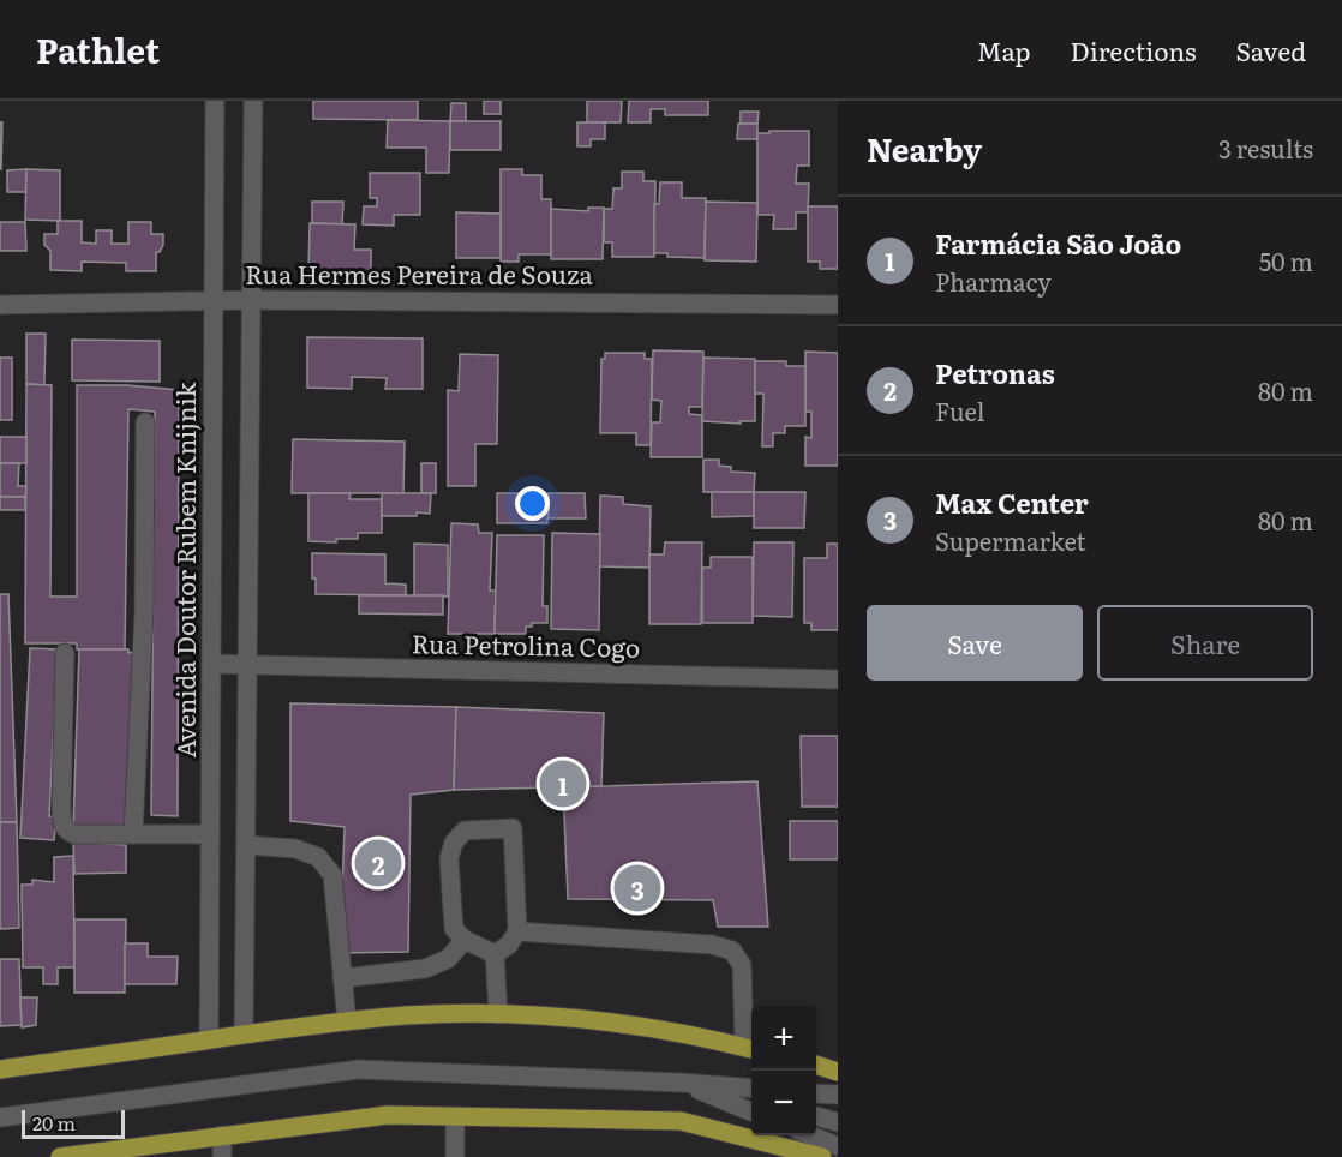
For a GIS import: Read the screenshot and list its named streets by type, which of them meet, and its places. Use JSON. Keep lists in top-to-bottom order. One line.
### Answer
{"streets":{"street":["Rua Hermes Pereira de Souza","Avenida Doutor Rubem Knijnik","Rua Petrolina Cogo"]},"crossings":[["Rua Hermes Pereira de Souza","Avenida Doutor Rubem Knijnik"],["Avenida Doutor Rubem Knijnik","Rua Petrolina Cogo"]],"scale_bar":"20 m","page":{"header":"Pathlet","nav":["Map","Directions","Saved"],"heading":["Nearby","3 results"],"list":[{"mark":"1","name":"Farmácia São João","note":"Pharmacy","value":"50 m"},{"mark":"2","name":"Petronas","note":"Fuel","value":"80 m"},{"mark":"3","name":"Max Center","note":"Supermarket","value":"80 m"}],"buttons":["Save","Share"],"pins":["1","2","3"],"map_buttons":["+","−"],"scale":"20 m"}}
